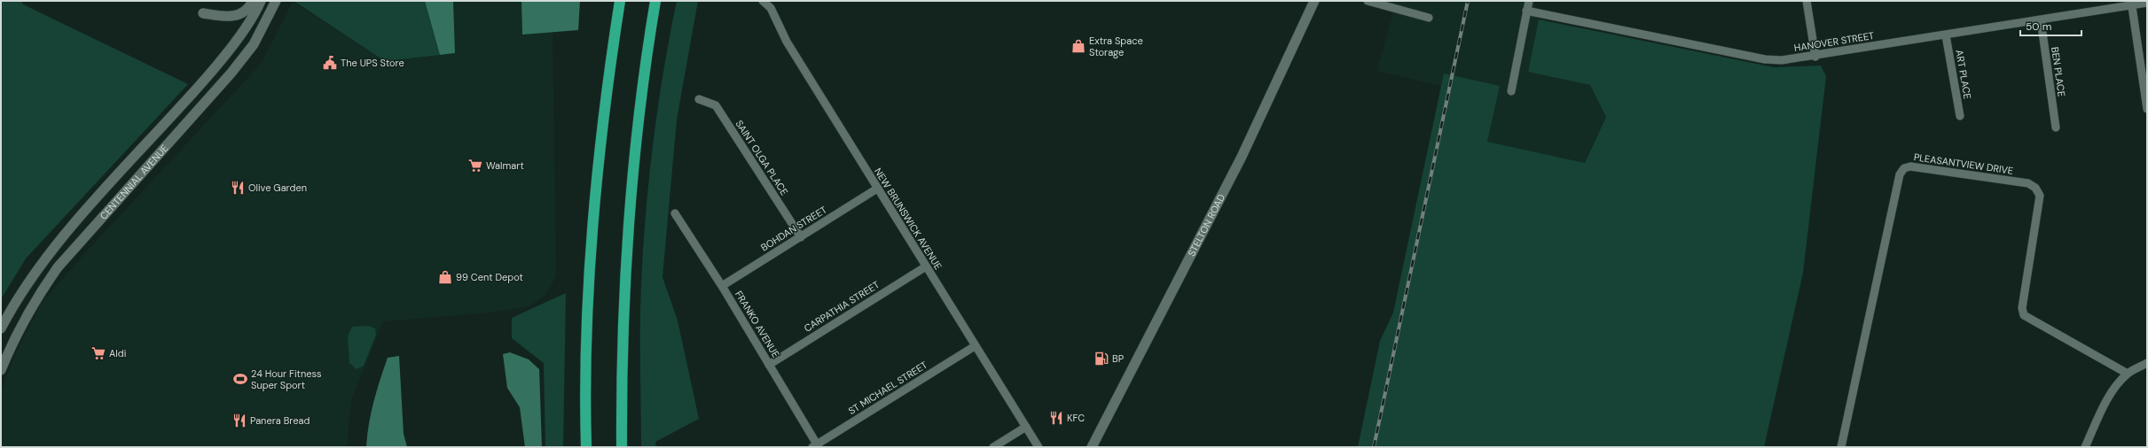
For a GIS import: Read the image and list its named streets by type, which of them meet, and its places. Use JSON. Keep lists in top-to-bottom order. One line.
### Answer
{"streets":{"main road":["CENTENNIAL AVENUE","STELTON ROAD"],"street":["HANOVER STREET","BEN PLACE","ART PLACE","SAINT OLGA PLACE","PLEASANTVIEW DRIVE","NEW BRUNSWICK AVENUE","BOHDAN STREET","CARPATHIA STREET","FRANKO AVENUE","ST MICHAEL STREET"]},"crossings":[["HANOVER STREET","BEN PLACE"],["HANOVER STREET","ART PLACE"],["SAINT OLGA PLACE","BOHDAN STREET"],["NEW BRUNSWICK AVENUE","BOHDAN STREET"],["NEW BRUNSWICK AVENUE","CARPATHIA STREET"],["NEW BRUNSWICK AVENUE","ST MICHAEL STREET"],["BOHDAN STREET","FRANKO AVENUE"],["CARPATHIA STREET","FRANKO AVENUE"],["FRANKO AVENUE","ST MICHAEL STREET"]],"places":{"shop":["Extra Space Storage","99 Cent Depot"],"public building":["The UPS Store"],"supermarket":["Walmart","Aldi"],"restaurant":["Olive Garden","KFC","Panera Bread"],"fuel station":["BP"],"sports":["24 Hour Fitness Super Sport"]},"scale_bar":"50 m"}
